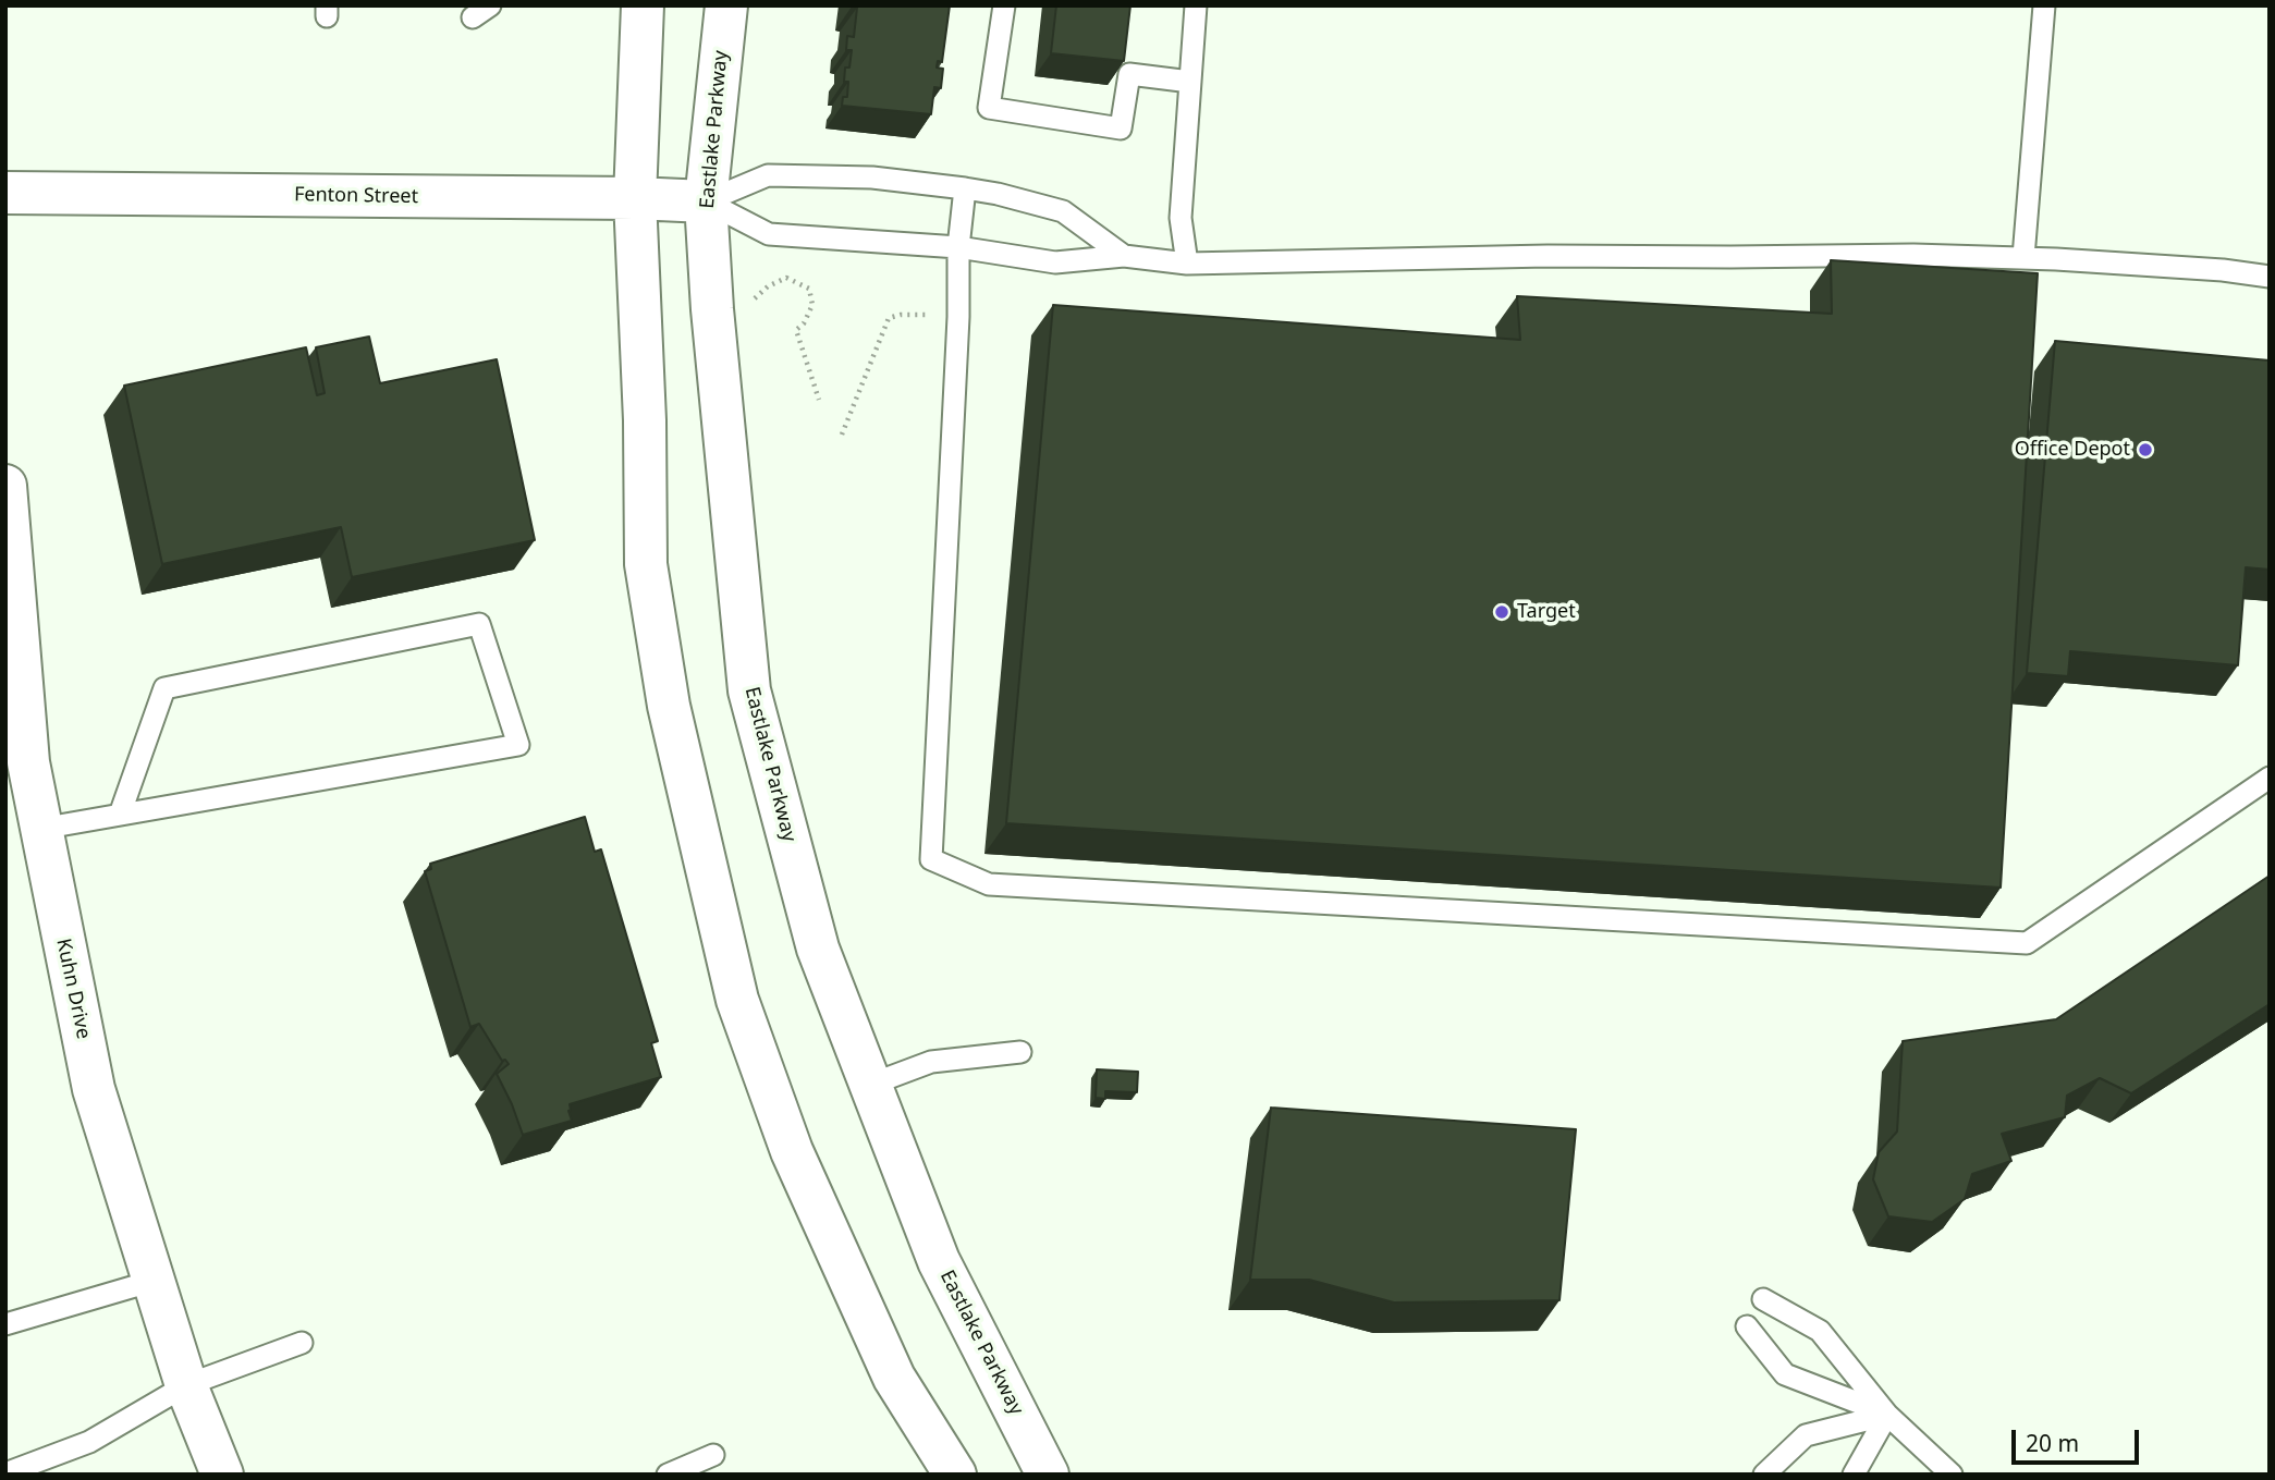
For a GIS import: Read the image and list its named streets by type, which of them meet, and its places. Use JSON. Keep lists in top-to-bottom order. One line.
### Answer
{"streets":{"main road":["Eastlake Parkway","Fenton Street","Kuhn Drive"]},"crossings":[["Eastlake Parkway","Fenton Street"]],"places":["Office Depot","Target"],"scale_bar":"20 m"}
